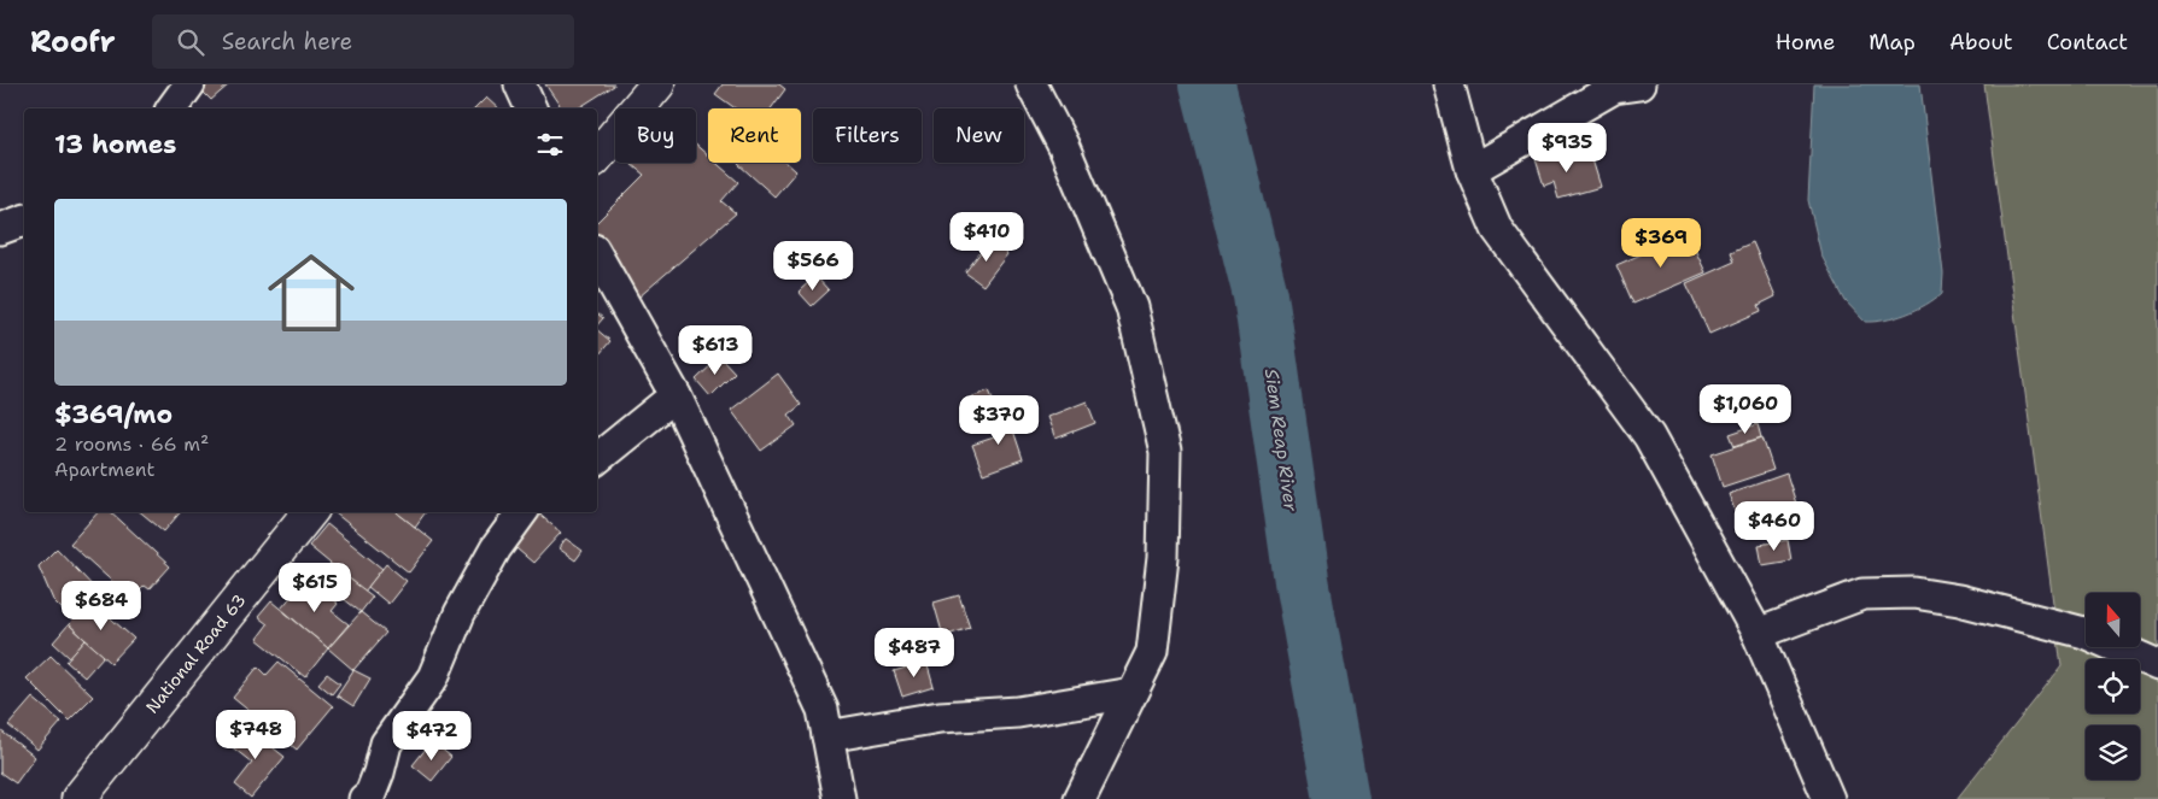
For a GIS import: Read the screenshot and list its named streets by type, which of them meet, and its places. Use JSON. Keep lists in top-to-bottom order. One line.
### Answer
{"streets":{"street":["National Road 63"]},"water":["Siem Reap River"],"north":"top","page":{"header":"Roofr","search":"Search here","nav":["Home","Map","About","Contact"],"chip":["Buy","Rent","Filters","New"],"heading":"13 homes","price":["$935","$410","$369","$566","$613","$1,060","$370","$460","$615","$684","$487","$748","$472"],"list":[{"name":"$369/mo","note":"2 rooms · 66 m² · Apartment"}]}}
